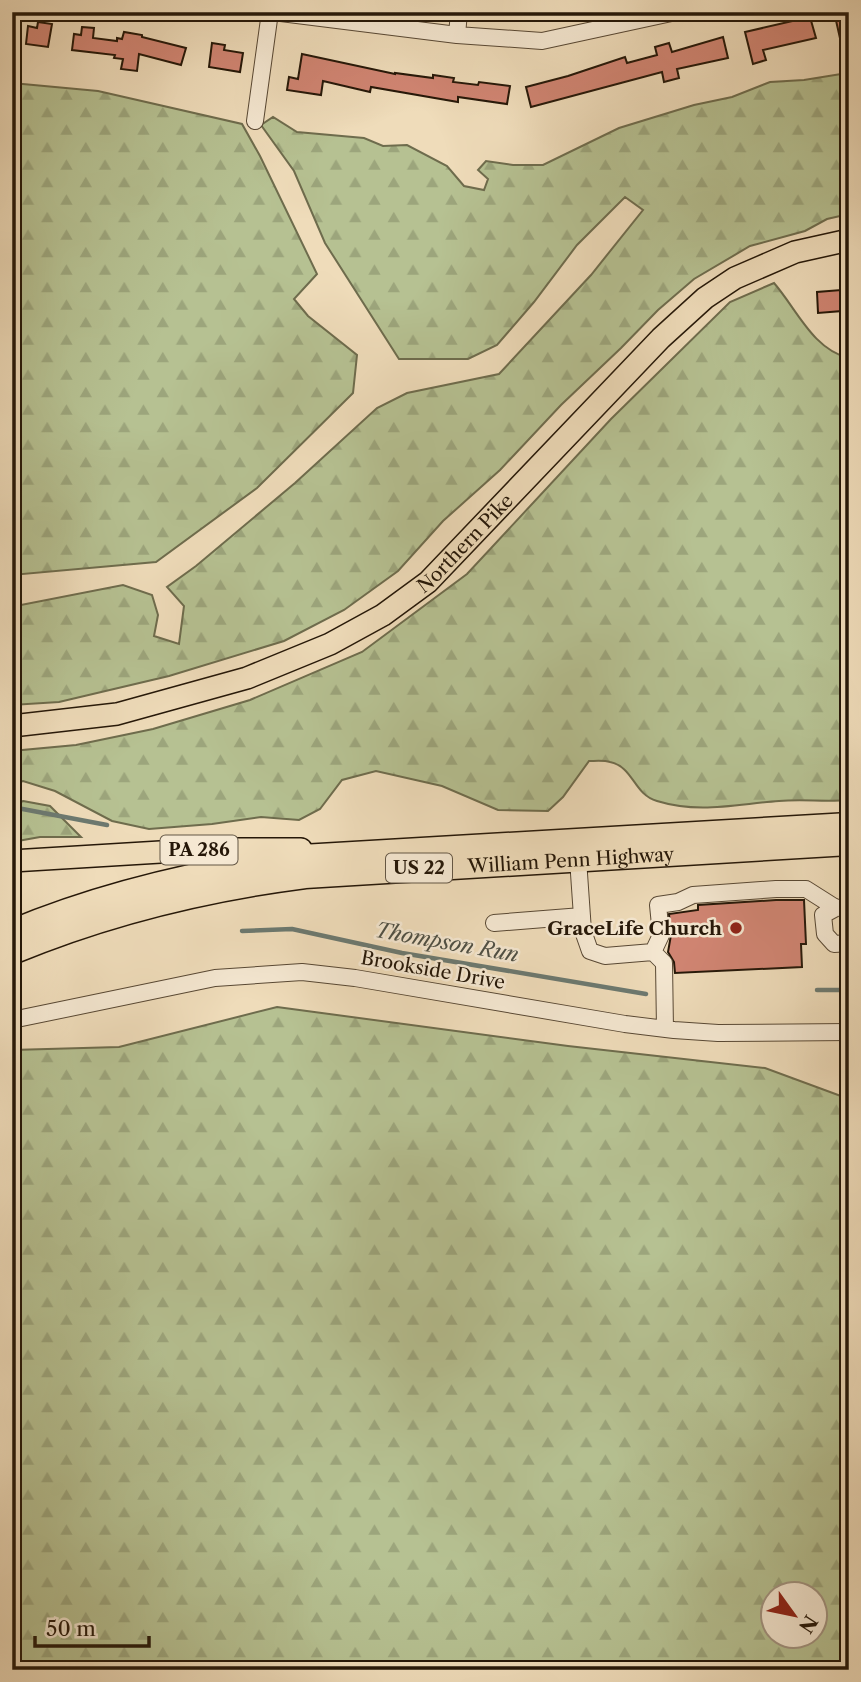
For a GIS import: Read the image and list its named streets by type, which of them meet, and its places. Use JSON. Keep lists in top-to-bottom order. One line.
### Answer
{"streets":{"highway":["William Penn Highway","US 22"],"main road":["Northern Pike","PA 286"],"street":["Brookside Drive"]},"crossings":[["PA 286","William Penn Highway"]],"water":["Thompson Run"],"places":["GraceLife Church"],"scale_bar":"50 m","north":"bottom right"}
